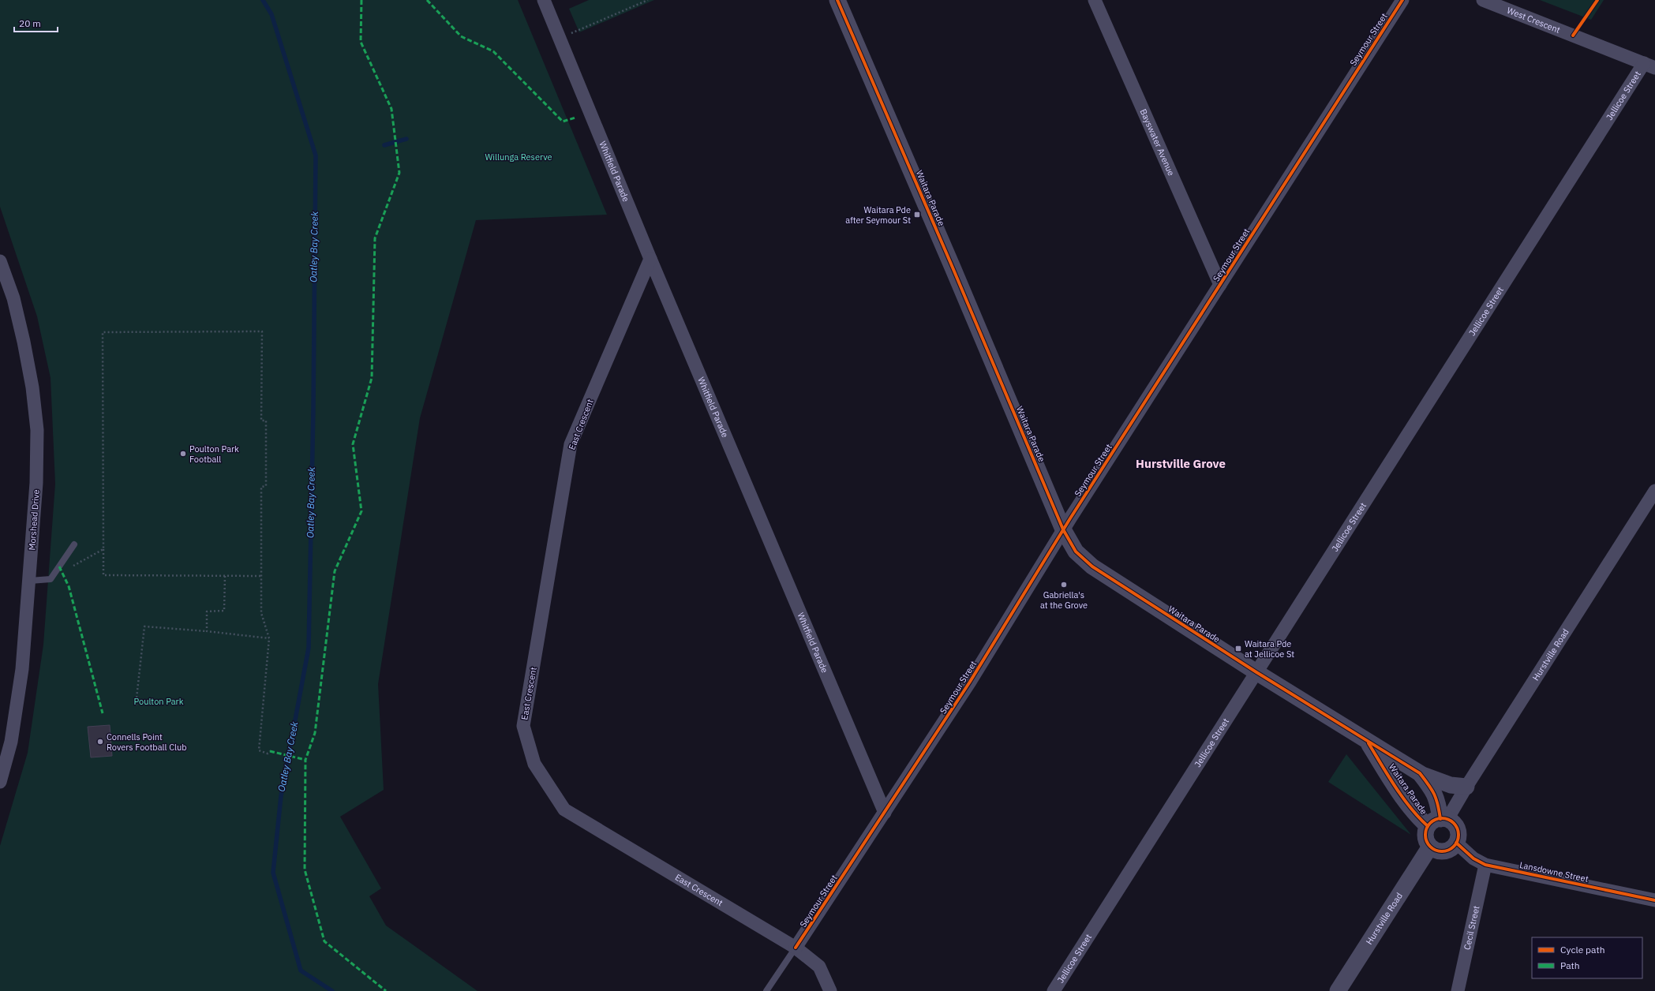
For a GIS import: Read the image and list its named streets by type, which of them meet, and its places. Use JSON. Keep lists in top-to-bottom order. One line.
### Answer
{"streets":{"street":["West Crescent","Seymour Street","Jellicoe Street","Bayswater Avenue","Whitfield Parade","Waitara Parade","East Crescent","Morshead Drive","Hurstville Road","Lansdowne Street","Cecil Street"]},"crossings":[["West Crescent","Jellicoe Street"],["Seymour Street","Bayswater Avenue"],["Seymour Street","Whitfield Parade"],["Seymour Street","Waitara Parade"],["Seymour Street","East Crescent"],["Jellicoe Street","Waitara Parade"],["Whitfield Parade","East Crescent"],["Waitara Parade","Hurstville Road"],["Waitara Parade","Lansdowne Street"],["Hurstville Road","Lansdowne Street"],["Lansdowne Street","Cecil Street"]],"districts":["Hurstville Grove"],"water":["Oatley Bay Creek"],"parks":["Willunga Reserve","Poulton Park"],"places":{"transit":["Waitara Pde after Seymour St","Waitara Pde at Jellicoe St"],"other":["Poulton Park Football","Gabriella's at the Grove","Connells Point Rovers Football Club"]},"legend":["Cycle path","Path"],"scale_bar":"20 m"}
